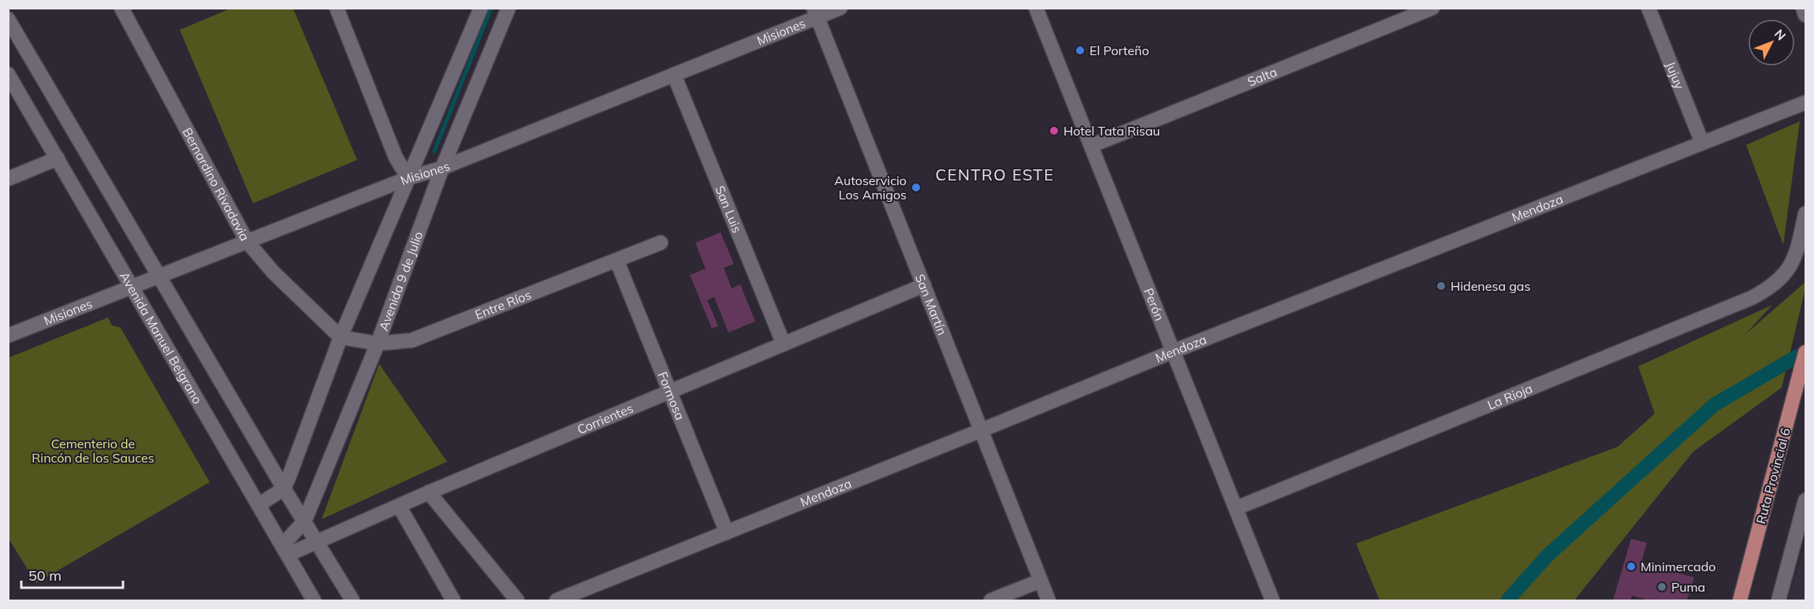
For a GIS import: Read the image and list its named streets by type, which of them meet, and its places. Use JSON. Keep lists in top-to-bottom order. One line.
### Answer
{"streets":{"main road":["Ruta Provincial 6"],"street":["Misiones","Jujuy","Salta","Bernardino Rivadavia","Mendoza","San Luis","Avenida 9 de Julio","Entre Ríos","San Martín","Perón","Avenida Manuel Belgrano","Formosa","La Rioja","Corrientes"]},"crossings":[["Misiones","Bernardino Rivadavia"],["Misiones","San Luis"],["Misiones","Avenida 9 de Julio"],["Misiones","San Martín"],["Misiones","Avenida Manuel Belgrano"],["Jujuy","Mendoza"],["Salta","Perón"],["Bernardino Rivadavia","Entre Ríos"],["Mendoza","San Martín"],["Mendoza","Perón"],["Mendoza","Formosa"],["San Luis","Corrientes"],["Avenida 9 de Julio","Entre Ríos"],["Avenida 9 de Julio","Avenida Manuel Belgrano"],["Avenida 9 de Julio","Corrientes"],["Entre Ríos","Formosa"],["San Martín","Corrientes"],["Perón","La Rioja"],["Avenida Manuel Belgrano","Corrientes"],["Formosa","Corrientes"]],"districts":["CENTRO ESTE"],"parks":["Cementerio de Rincón de los Sauces"],"places":["El Porteño","Hotel Tata Risau","Autoservicio Los Amigos","Hidenesa gas","Minimercado","Puma"],"scale_bar":"50 m","north":"top right"}
